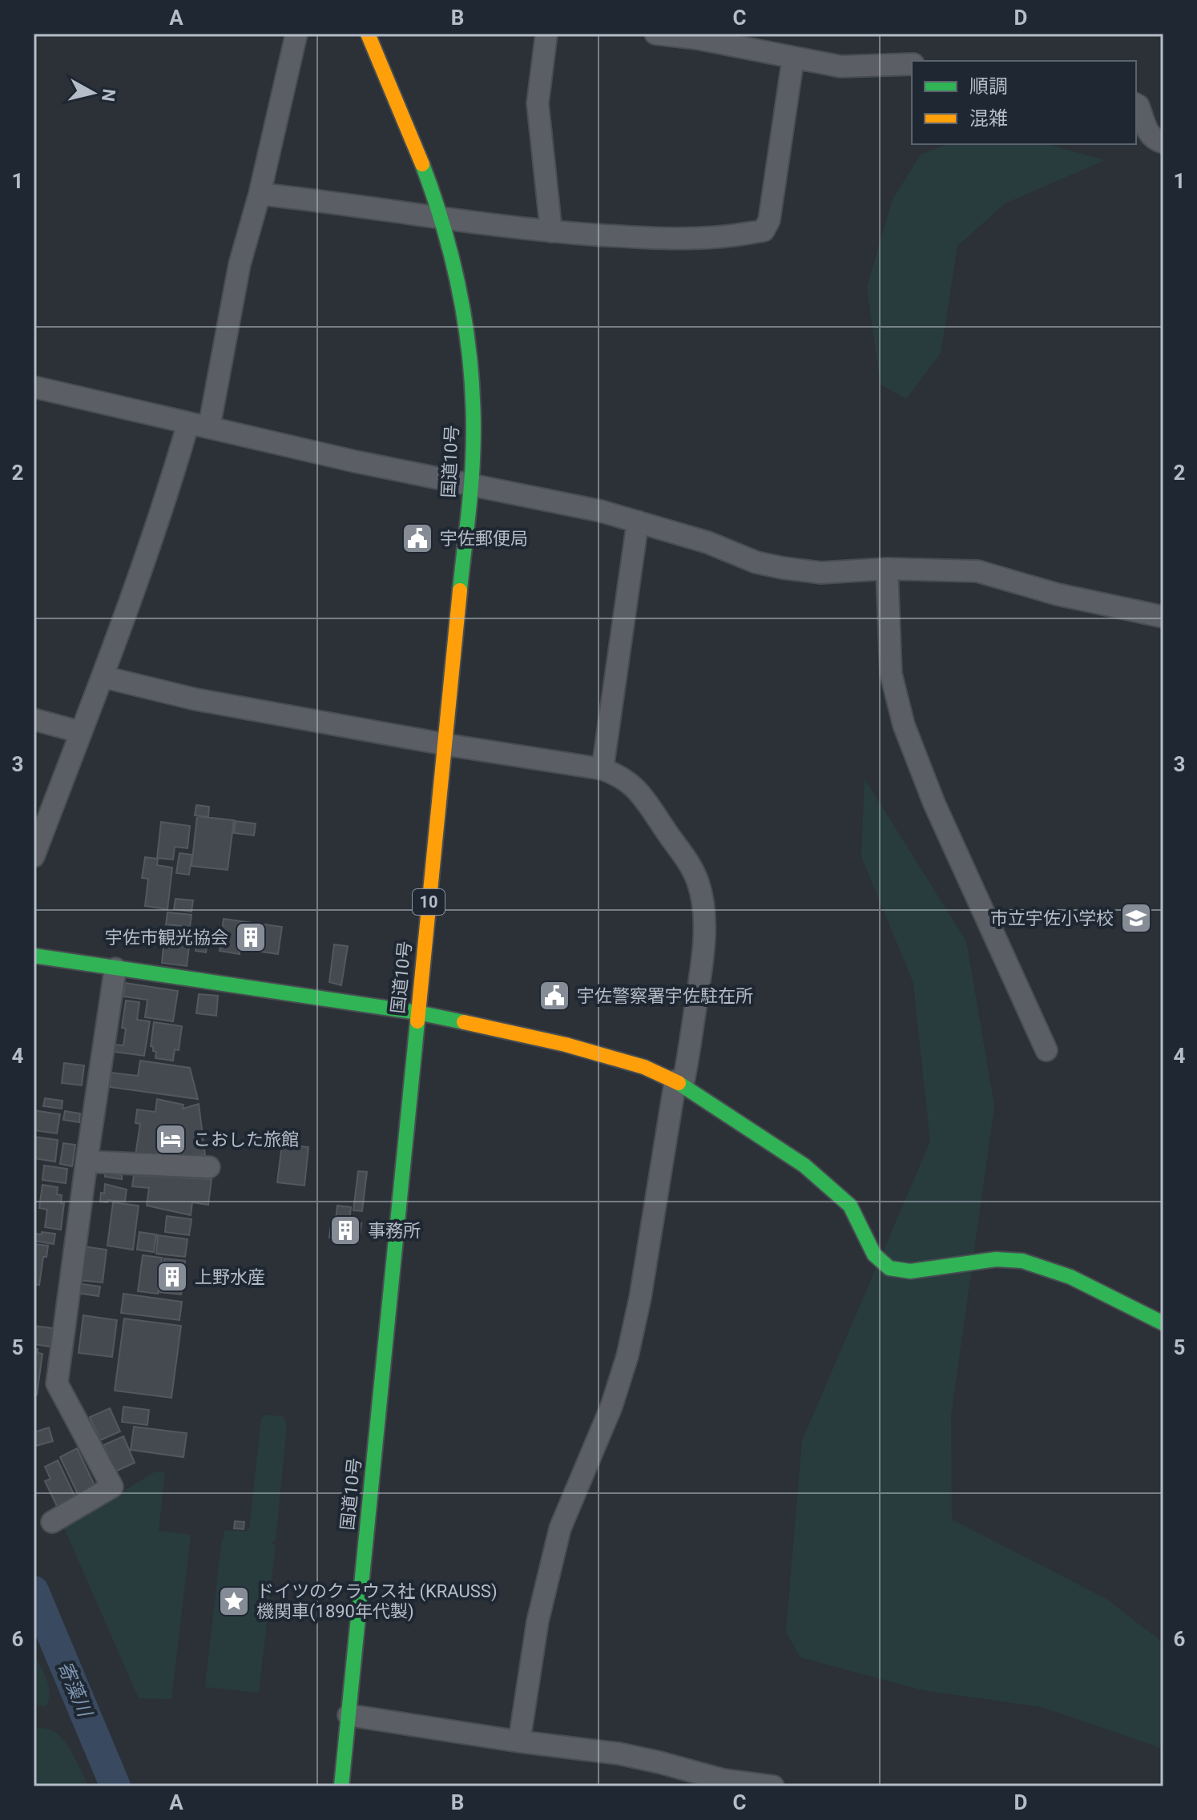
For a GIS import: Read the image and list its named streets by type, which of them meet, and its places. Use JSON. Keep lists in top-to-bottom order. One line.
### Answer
{"streets":{"main road":["国道10号","10"]},"water":["寄藻川"],"places":{"public building":["宇佐郵便局","宇佐警察署宇佐駐在所"],"school or university":["市立宇佐小学校"],"building":["宇佐市観光協会","事務所","上野水産"],"hotel":["こおした旅館"],"place":["ドイツのクラウス社 (KRAUSS) 機関車(1890年代製)"]},"legend":["順調","混雑"],"north":"right","grid":{"columns":["A","B","C","D"],"rows":["1","2","3","4","5","6"]}}
